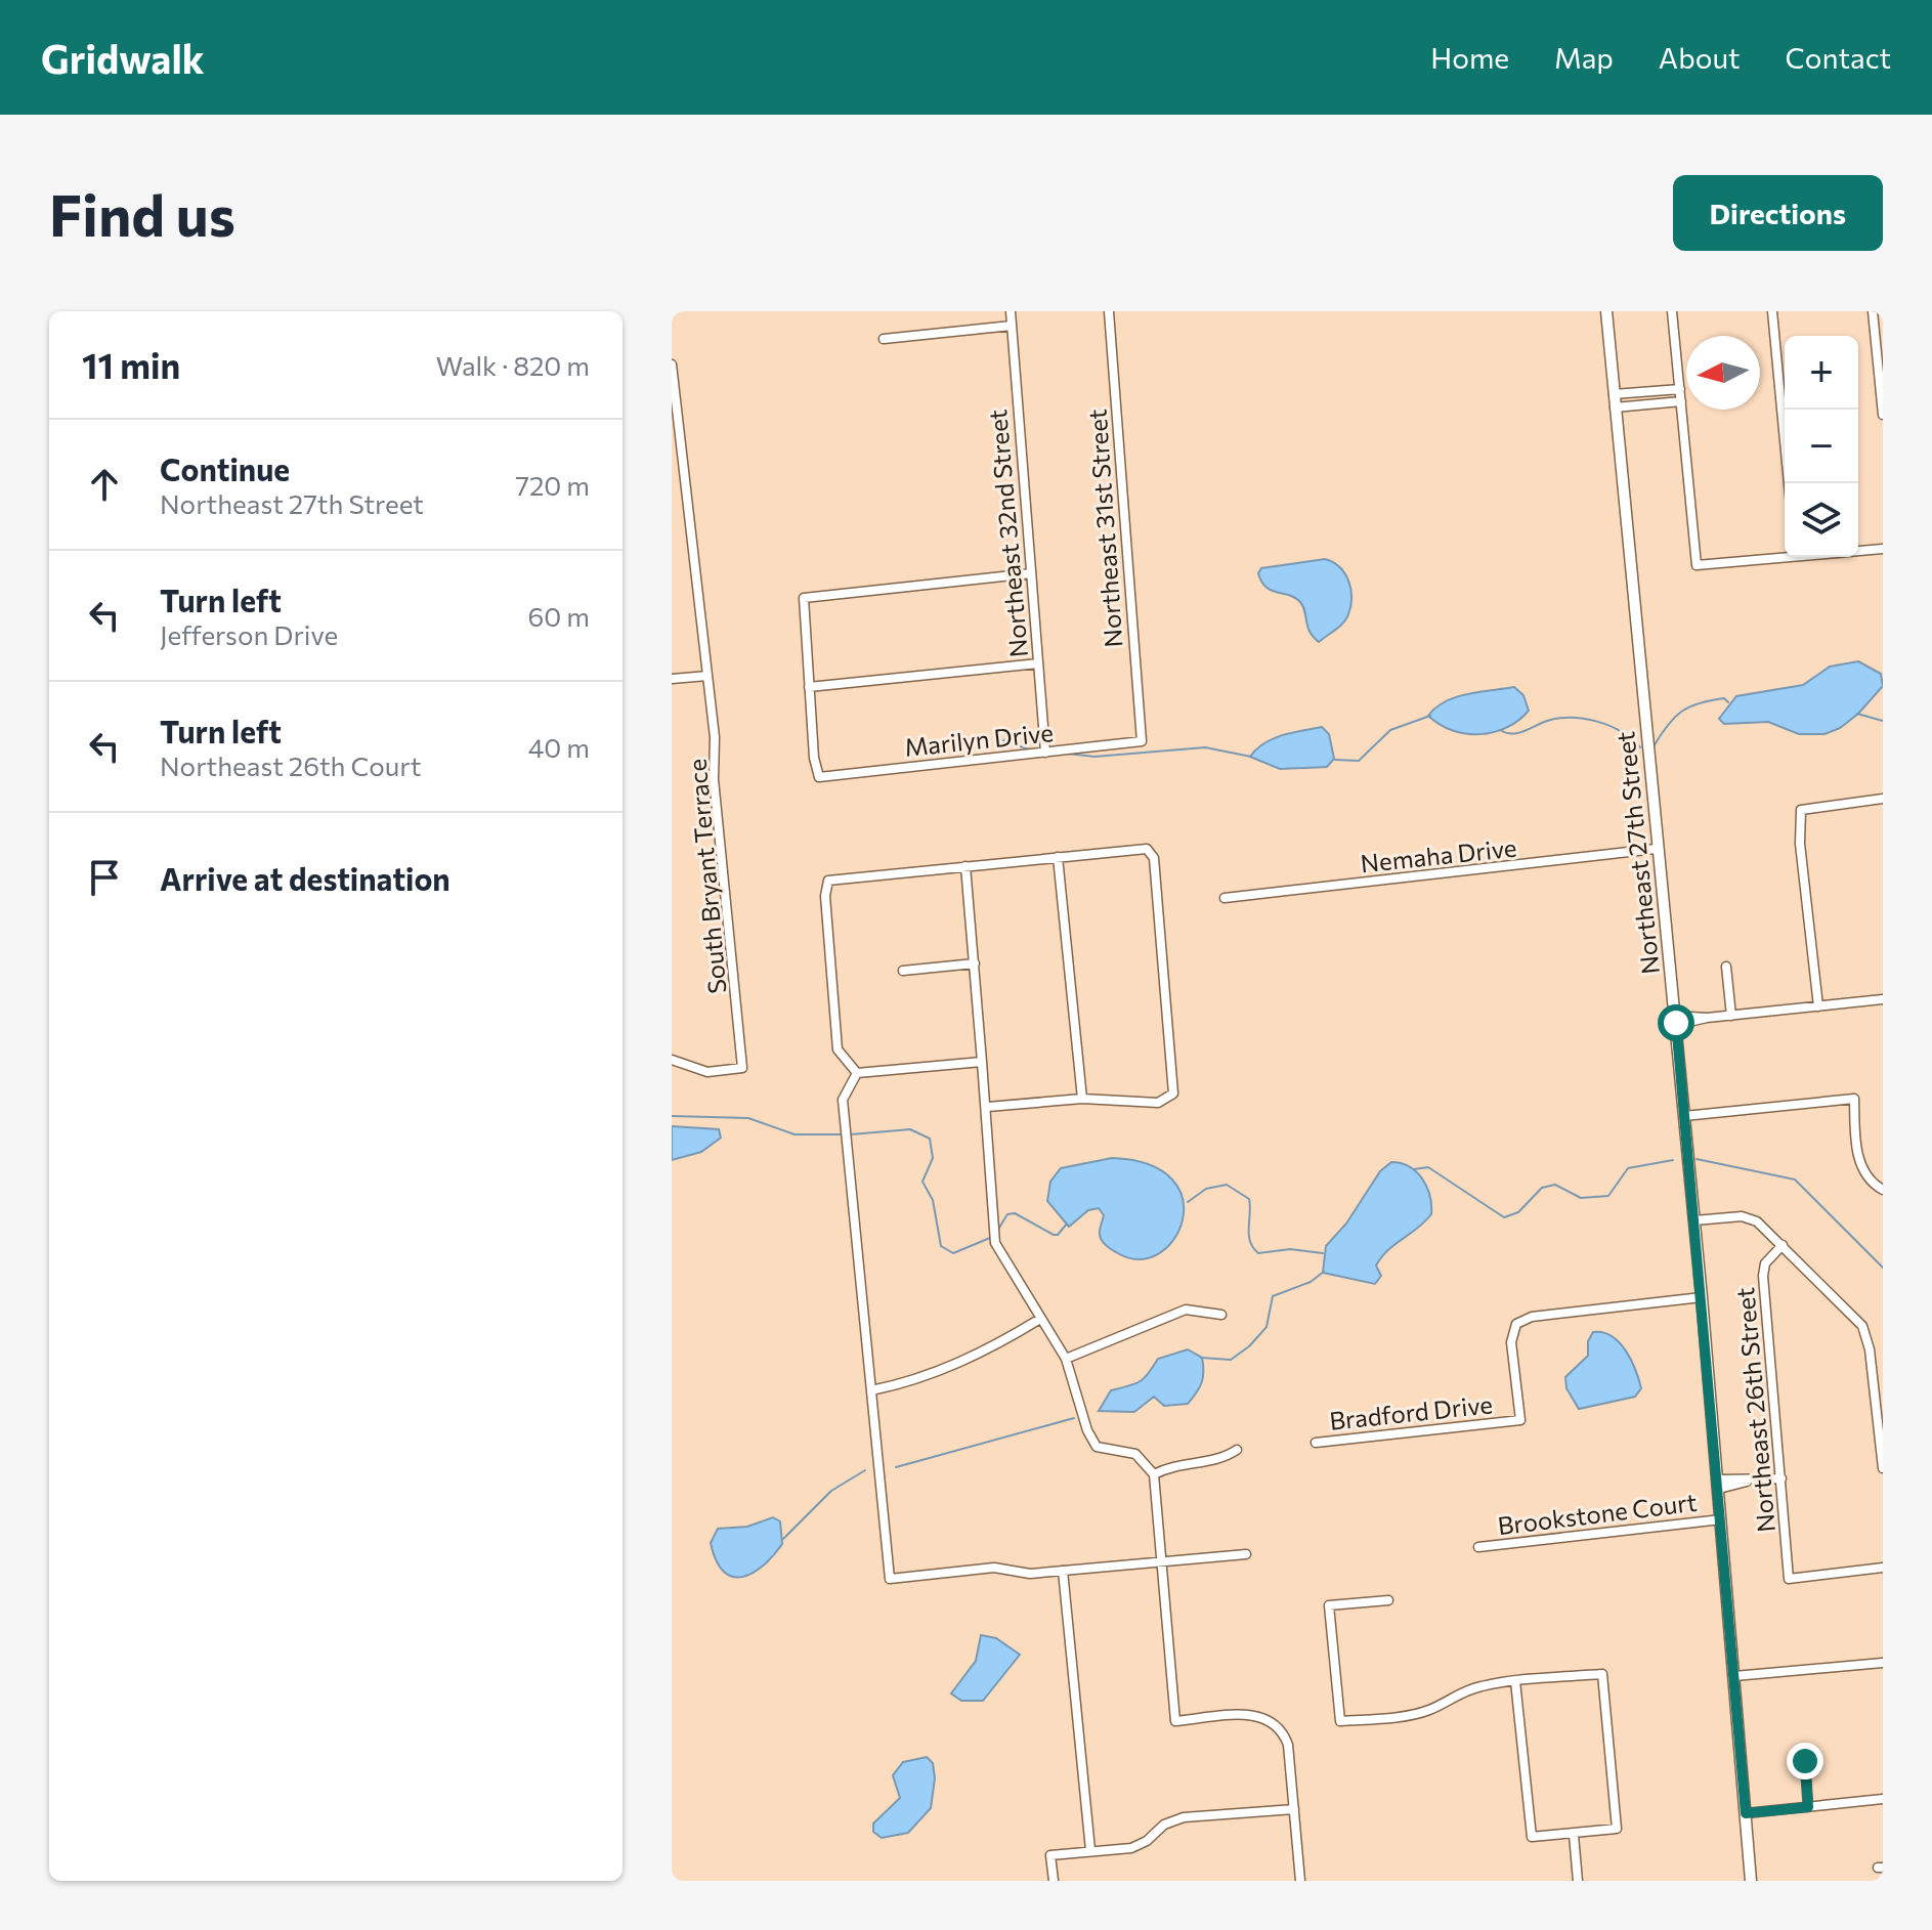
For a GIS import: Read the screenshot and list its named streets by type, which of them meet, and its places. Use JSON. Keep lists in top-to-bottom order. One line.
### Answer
{"streets":{"street":["Northeast 31st Street","Northeast 32nd Street","Marilyn Drive","Northeast 27th Street","Nemaha Drive","South Bryant Terrace","Northeast 26th Street","Bradford Drive","Brookstone Court"]},"crossings":[["Northeast 31st Street","Marilyn Drive"],["Northeast 32nd Street","Marilyn Drive"],["Northeast 27th Street","Nemaha Drive"],["Northeast 27th Street","Bradford Drive"],["Northeast 27th Street","Brookstone Court"]],"north":"left","page":{"header":"Gridwalk","nav":["Home","Map","About","Contact"],"buttons":"Directions","title":"Find us","heading":["11 min","Walk · 820 m"],"map_buttons":["+","−"],"list":[["Continue","Northeast 27th Street","720 m"],["Turn left","Jefferson Drive","60 m"],["Turn left","Northeast 26th Court","40 m"],"Arrive at destination"]}}
